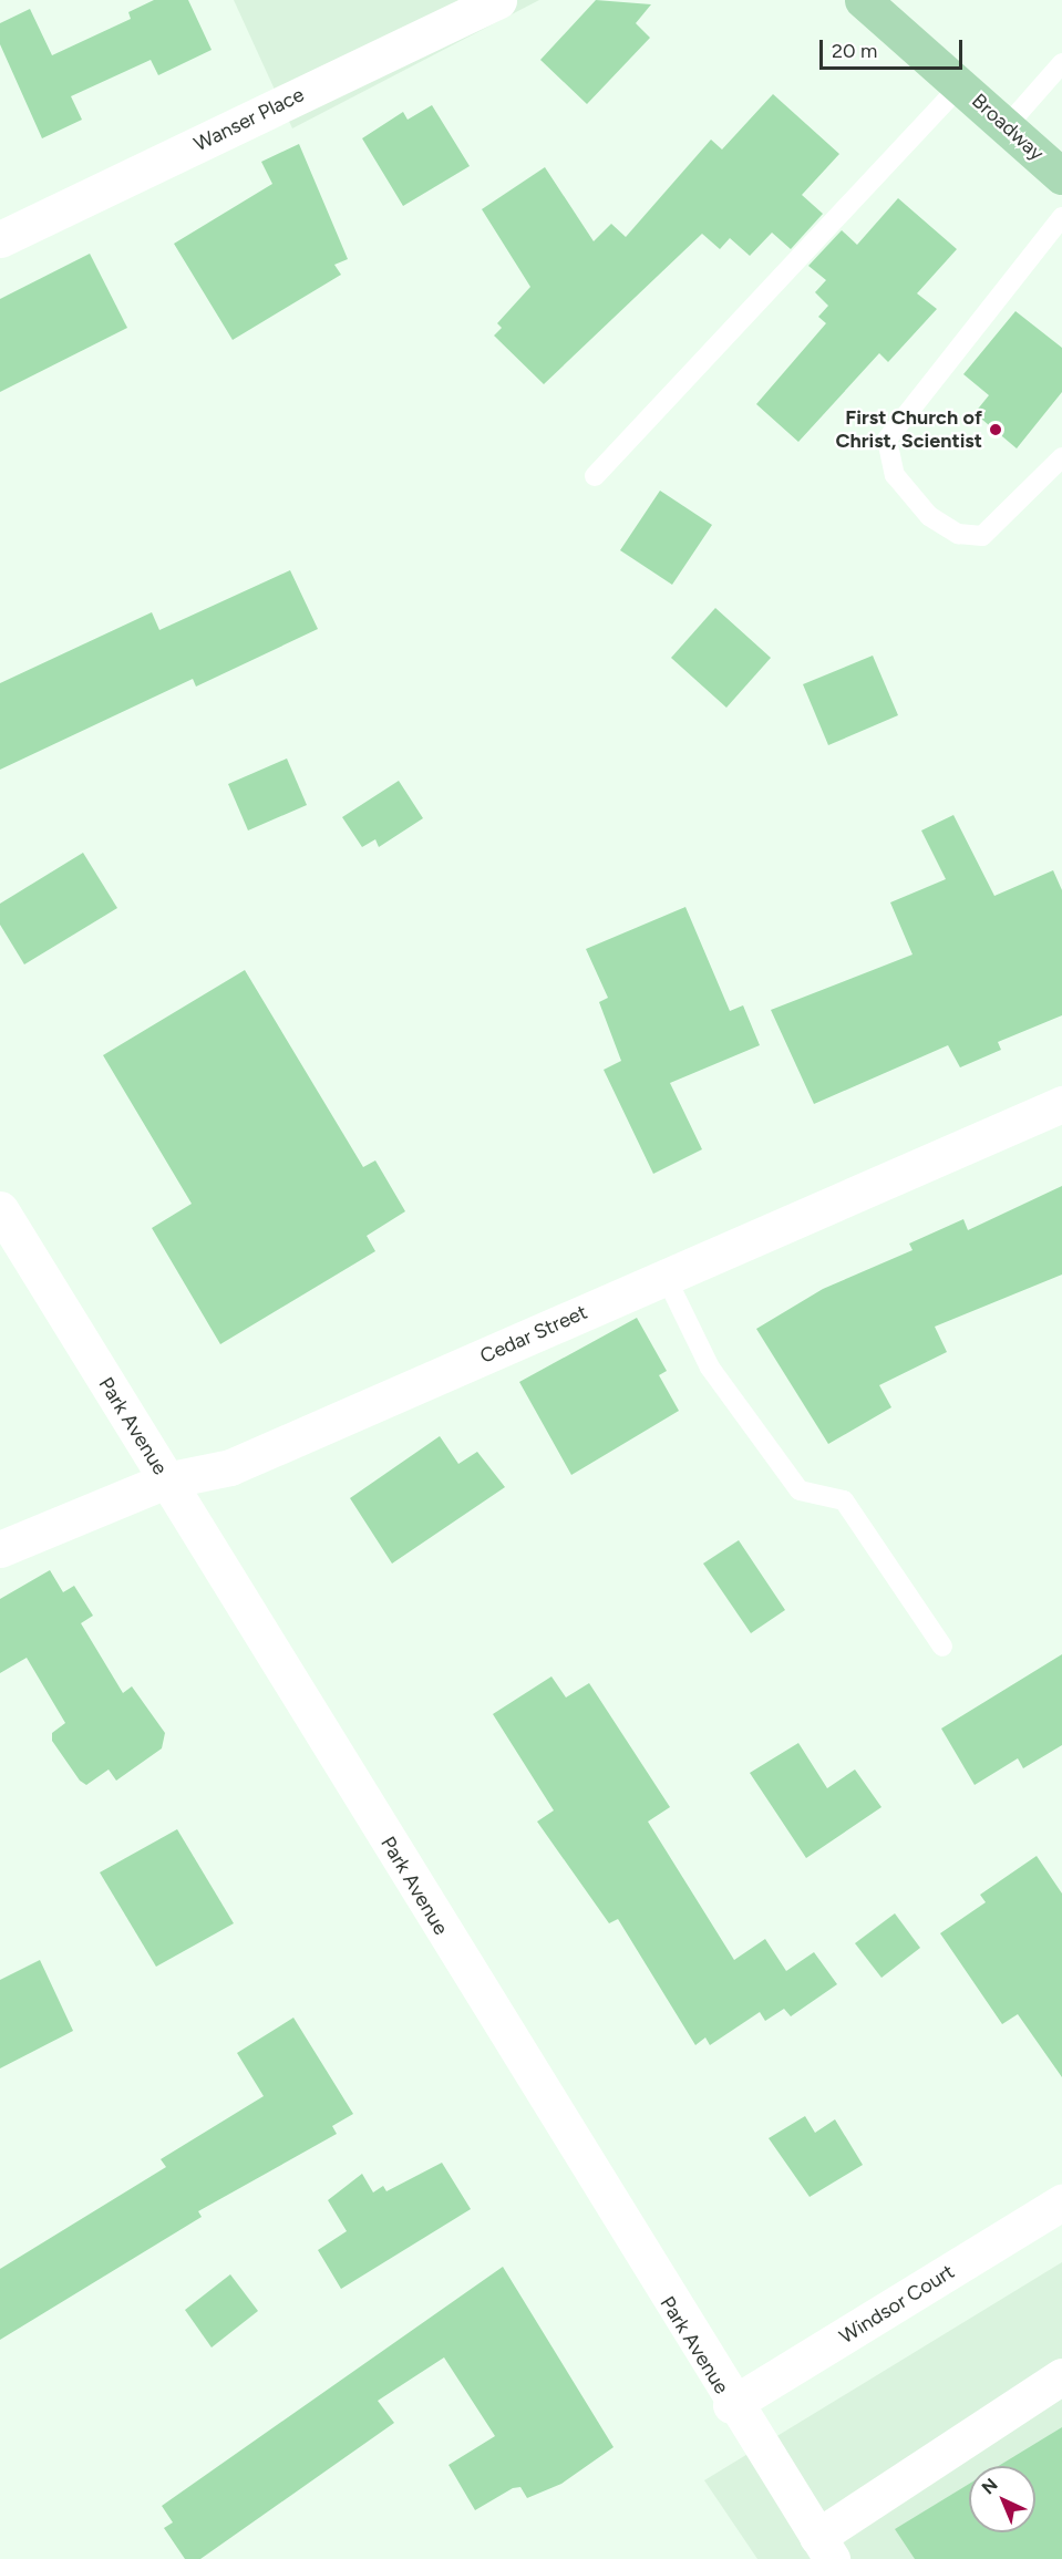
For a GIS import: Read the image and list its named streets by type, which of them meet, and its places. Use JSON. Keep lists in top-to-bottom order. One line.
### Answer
{"streets":{"main road":["Broadway"],"street":["Wanser Place","Cedar Street","Park Avenue","Windsor Court"]},"crossings":[["Cedar Street","Park Avenue"],["Park Avenue","Windsor Court"]],"places":["First Church of Christ, Scientist"],"scale_bar":"20 m","north":"top left"}
